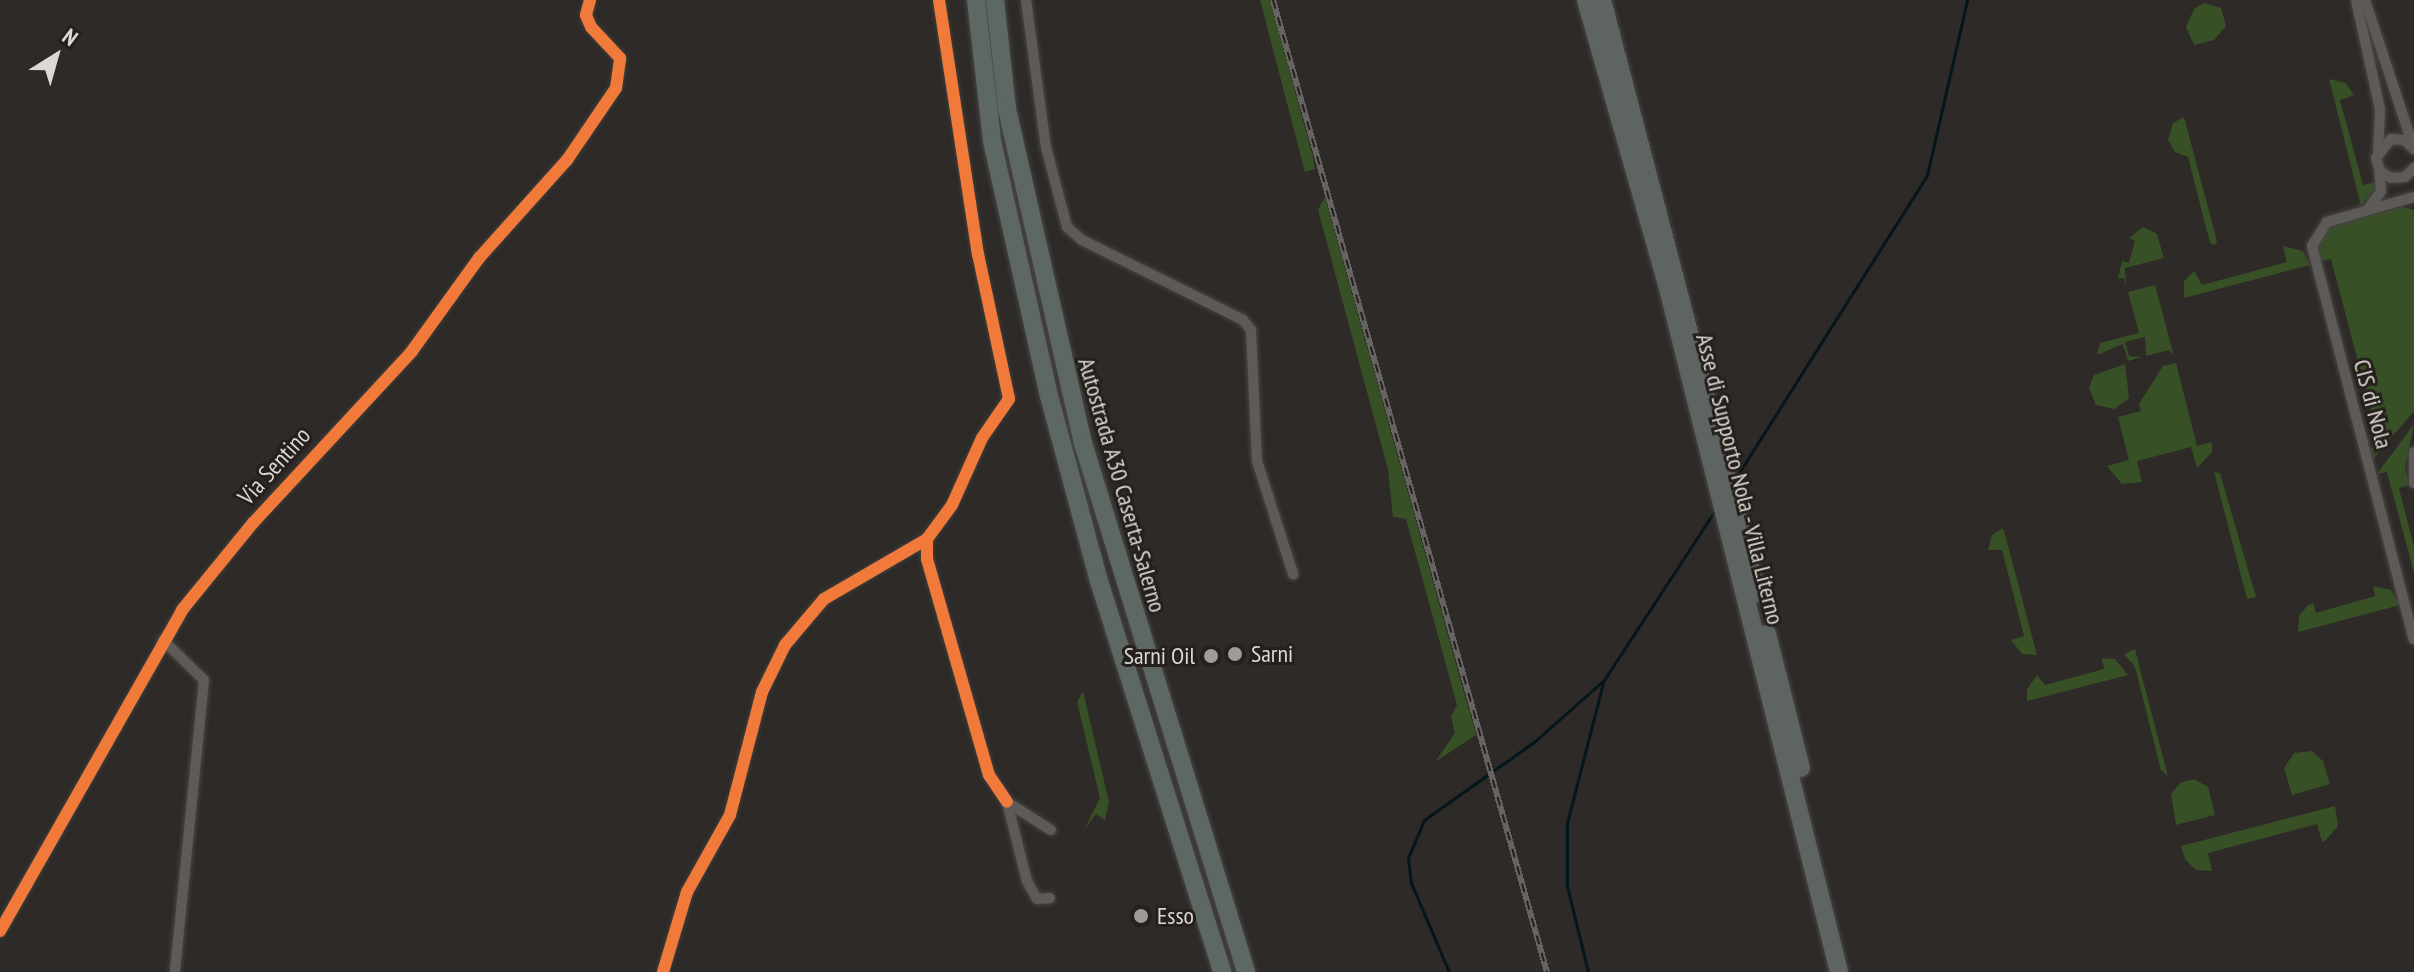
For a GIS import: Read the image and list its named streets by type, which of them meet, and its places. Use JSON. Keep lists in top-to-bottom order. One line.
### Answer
{"streets":{"highway":["Asse di Supporto Nola - Villa Literno","Autostrada A30 Caserta-Salerno"],"street":["CIS di Nola","Via Sentino"]},"places":["Sarni","Sarni Oil","Esso"],"north":"top right"}
